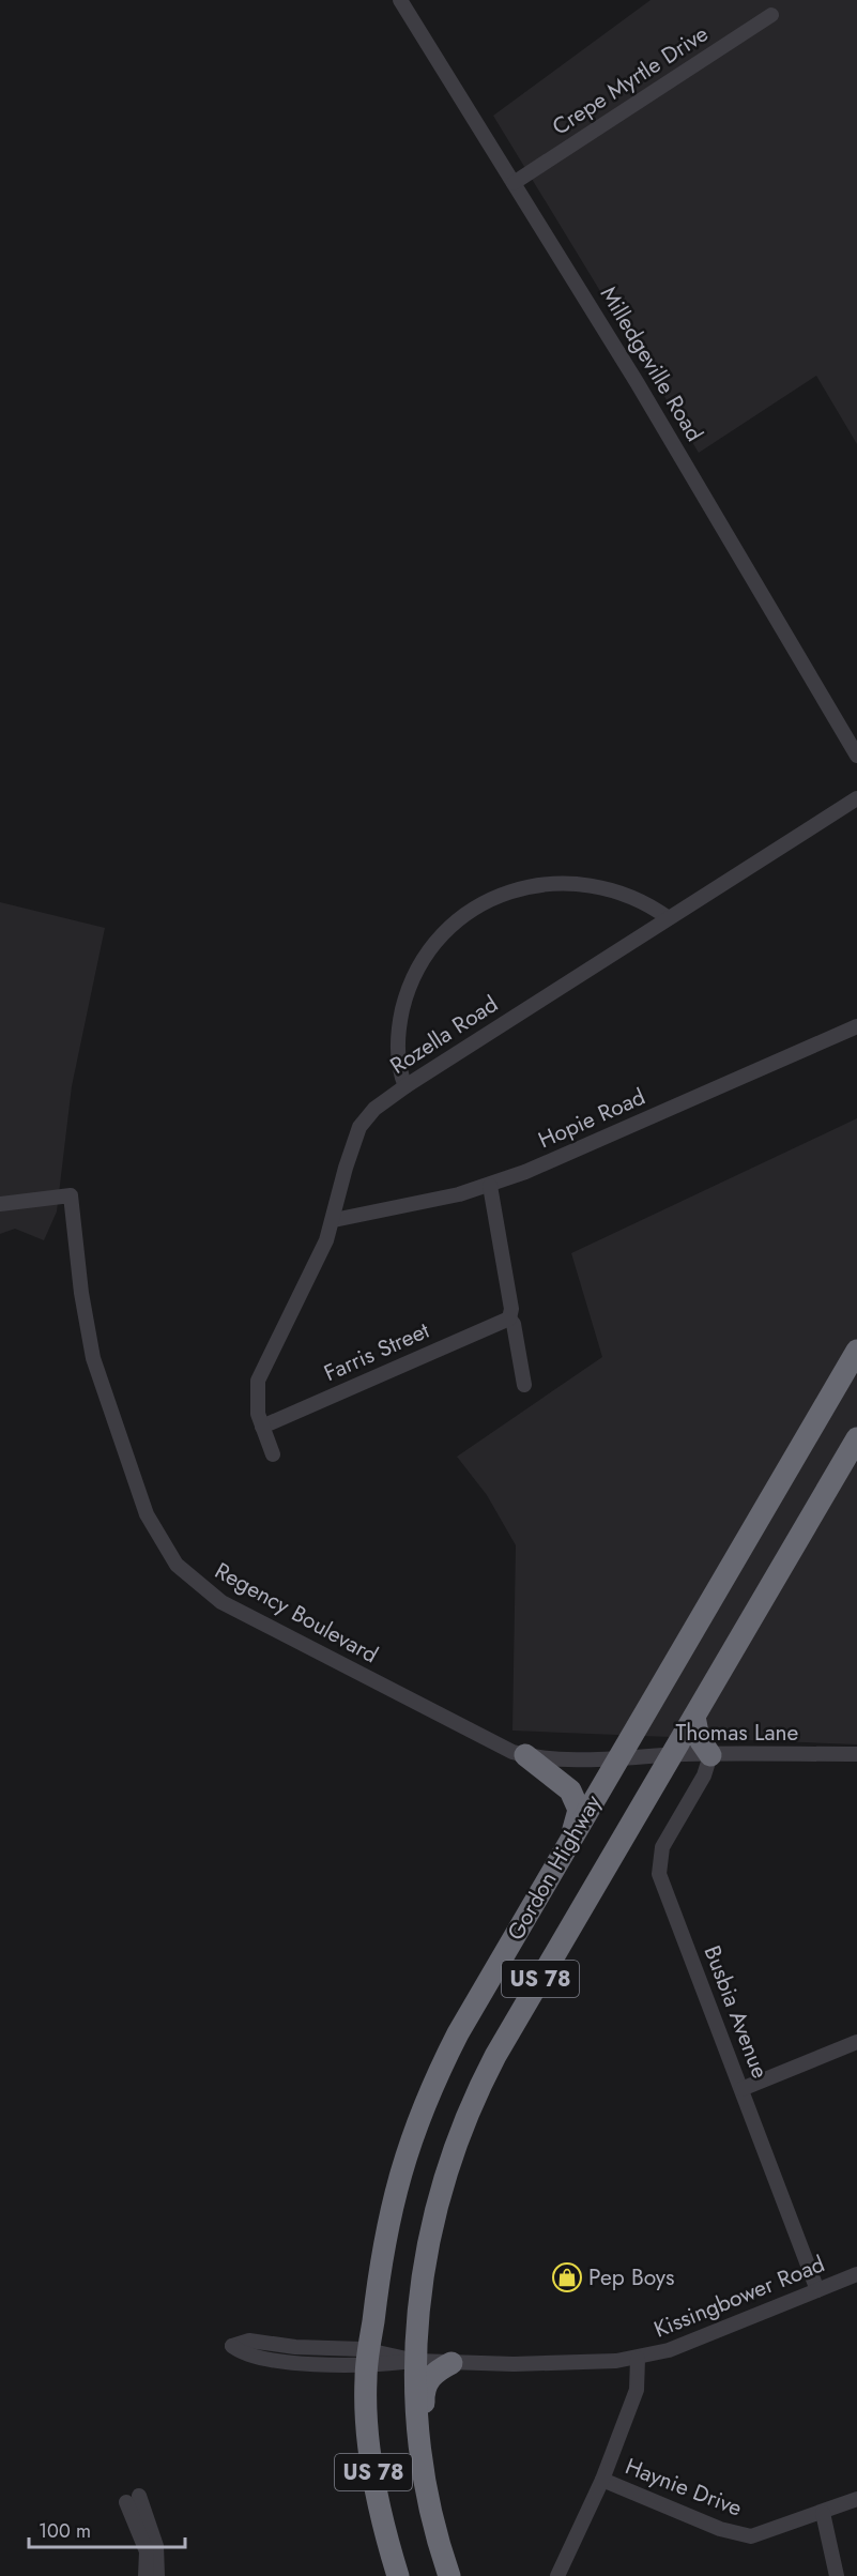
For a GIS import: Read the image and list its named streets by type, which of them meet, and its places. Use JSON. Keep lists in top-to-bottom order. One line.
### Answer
{"streets":{"highway":["Gordon Highway","US 78"],"street":["Crepe Myrtle Drive","Milledgeville Road","Rozella Road","Hopie Road","Farris Street","Regency Boulevard","Thomas Lane","Busbia Avenue","Kissingbower Road","Haynie Drive"]},"crossings":[["Crepe Myrtle Drive","Milledgeville Road"],["Rozella Road","Hopie Road"],["Rozella Road","Farris Street"],["Regency Boulevard","Thomas Lane"],["Regency Boulevard","Gordon Highway"],["Thomas Lane","Gordon Highway"],["Thomas Lane","Busbia Avenue"],["Gordon Highway","Kissingbower Road"],["Busbia Avenue","Kissingbower Road"],["Kissingbower Road","Haynie Drive"]],"places":{"shop":["Pep Boys"]},"scale_bar":"100 m"}
